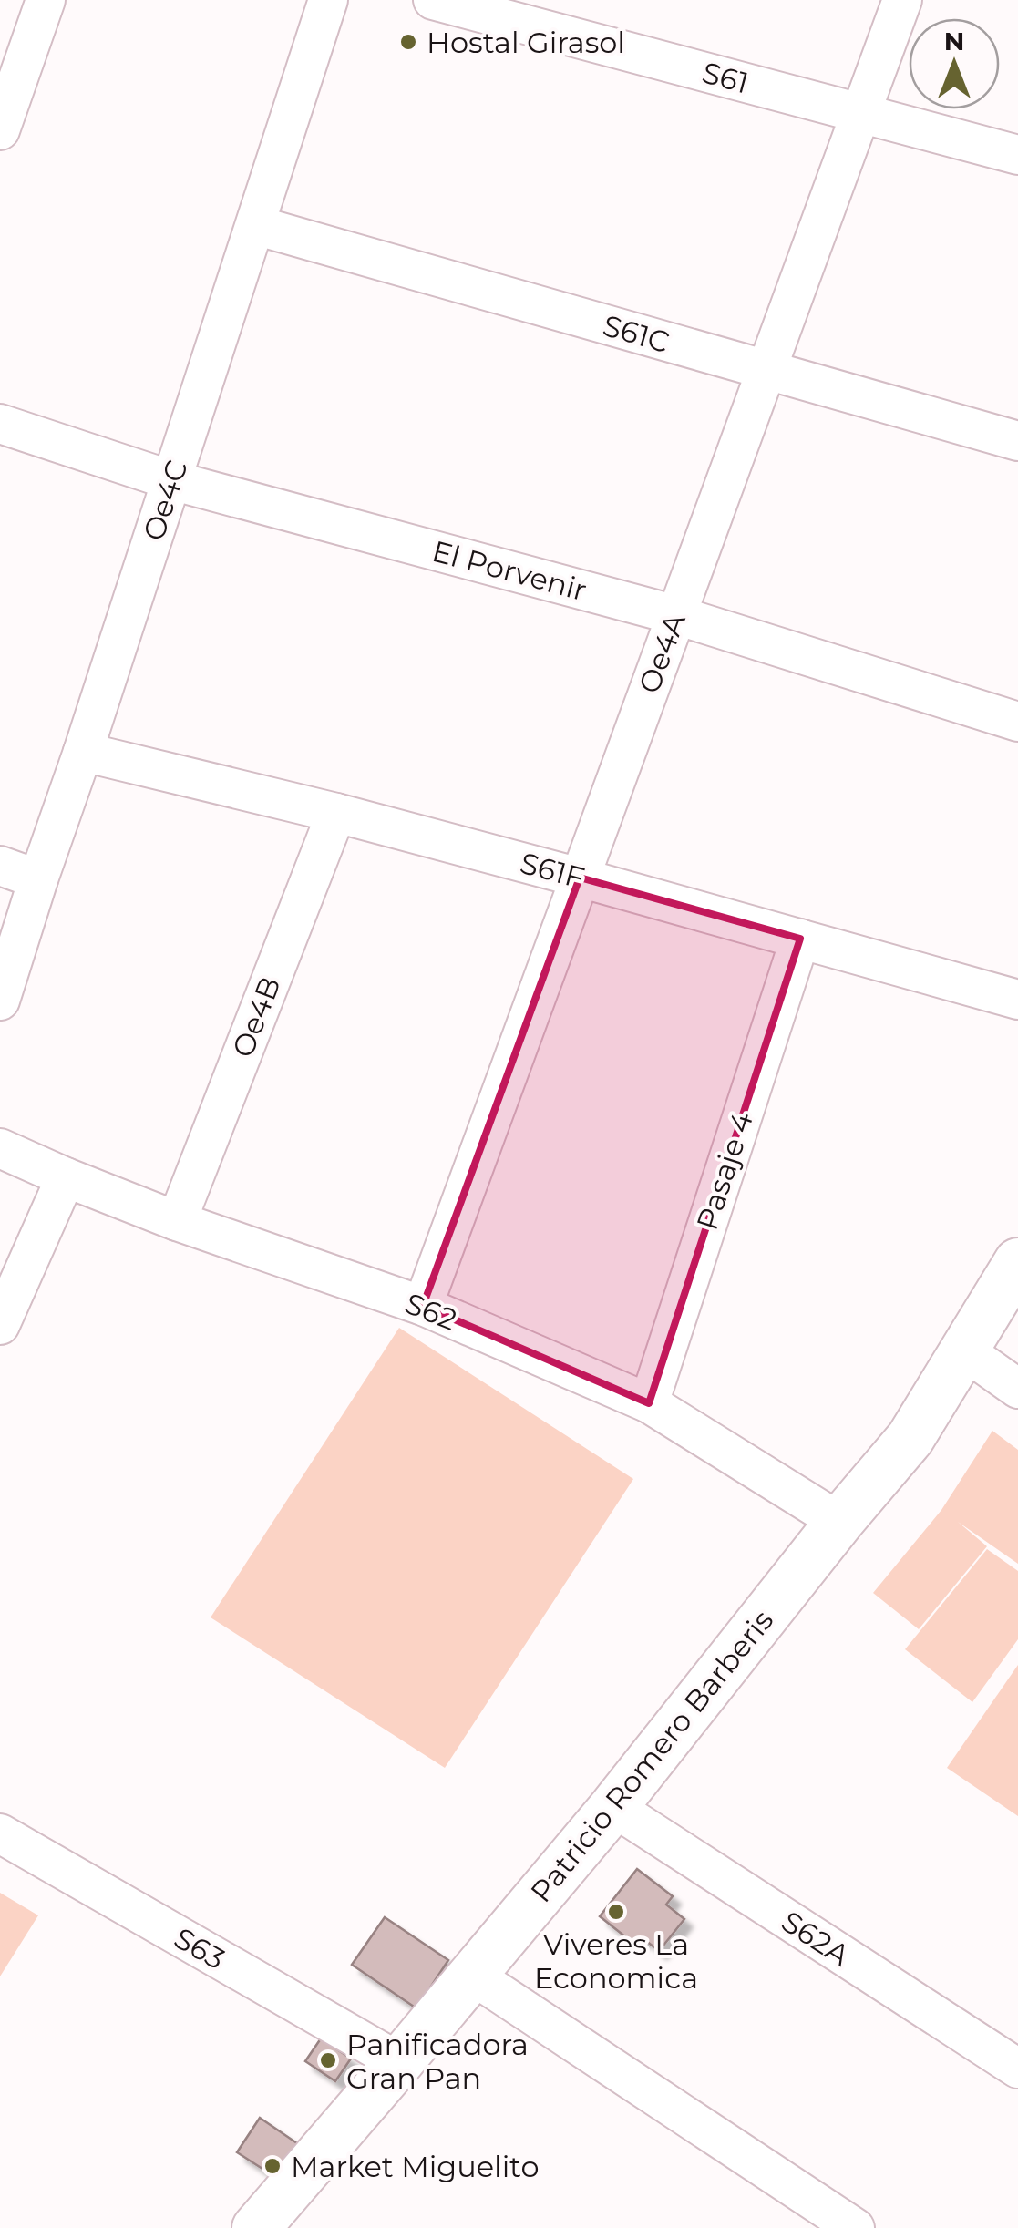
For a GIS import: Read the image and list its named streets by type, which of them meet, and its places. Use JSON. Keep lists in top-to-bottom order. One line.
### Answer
{"streets":{"street":["S61","S61C","Oe4C","El Porvenir","Oe4A","S61F","Oe4B","Pasaje 4","S62","Patricio Romero Barberis","S62A","S63"]},"crossings":[["S61","Oe4A"],["S61C","Oe4C"],["S61C","Oe4A"],["Oe4C","El Porvenir"],["Oe4C","S61F"],["El Porvenir","Oe4A"],["Oe4A","S61F"],["Oe4A","S62"],["S61F","Oe4B"],["S61F","Pasaje 4"],["Oe4B","S62"],["Pasaje 4","S62"],["S62","Patricio Romero Barberis"],["Patricio Romero Barberis","S62A"],["Patricio Romero Barberis","S63"]],"places":["Hostal Girasol","Viveres La Economica","Panificadora Gran Pan","Market Miguelito"],"north":"top"}
